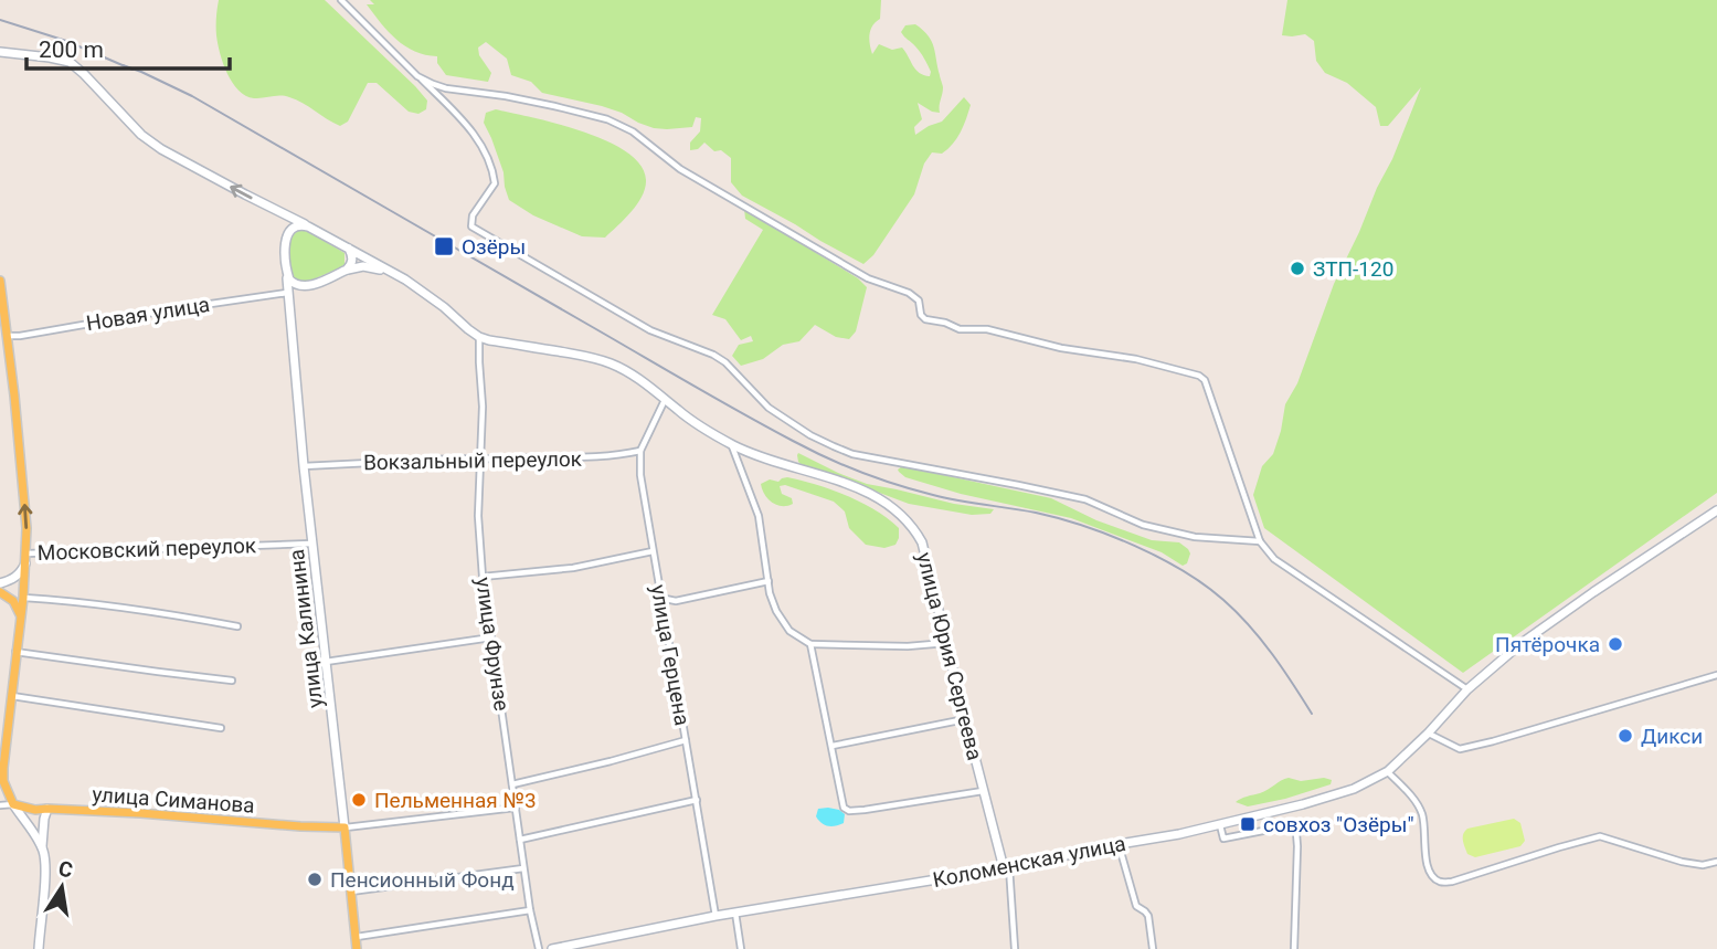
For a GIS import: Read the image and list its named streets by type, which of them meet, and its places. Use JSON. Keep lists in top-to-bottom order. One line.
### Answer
{"streets":{"main road":["улица Калинина","улица Симанова"],"street":["Новая улица","Вокзальный переулок","Московский переулок","улица Фрунзе","улица Герцена","улица Юрия Сергеева","Коломенская улица"]},"crossings":[["Новая улица","улица Калинина"],["Вокзальный переулок","улица Калинина"],["Вокзальный переулок","улица Фрунзе"],["Вокзальный переулок","улица Герцена"],["Московский переулок","улица Калинина"],["улица Калинина","улица Юрия Сергеева"],["улица Калинина","улица Симанова"],["улица Фрунзе","улица Юрия Сергеева"],["улица Герцена","улица Юрия Сергеева"],["улица Герцена","Коломенская улица"],["улица Юрия Сергеева","Коломенская улица"]],"places":{"transit":["Озёры","совхоз \"Озёры\""],"other":["ЗТП-120","Пятёрочка","Дикси","Пельменная №3","Пенсионный Фонд"]},"scale_bar":"200 m","north":"top"}
